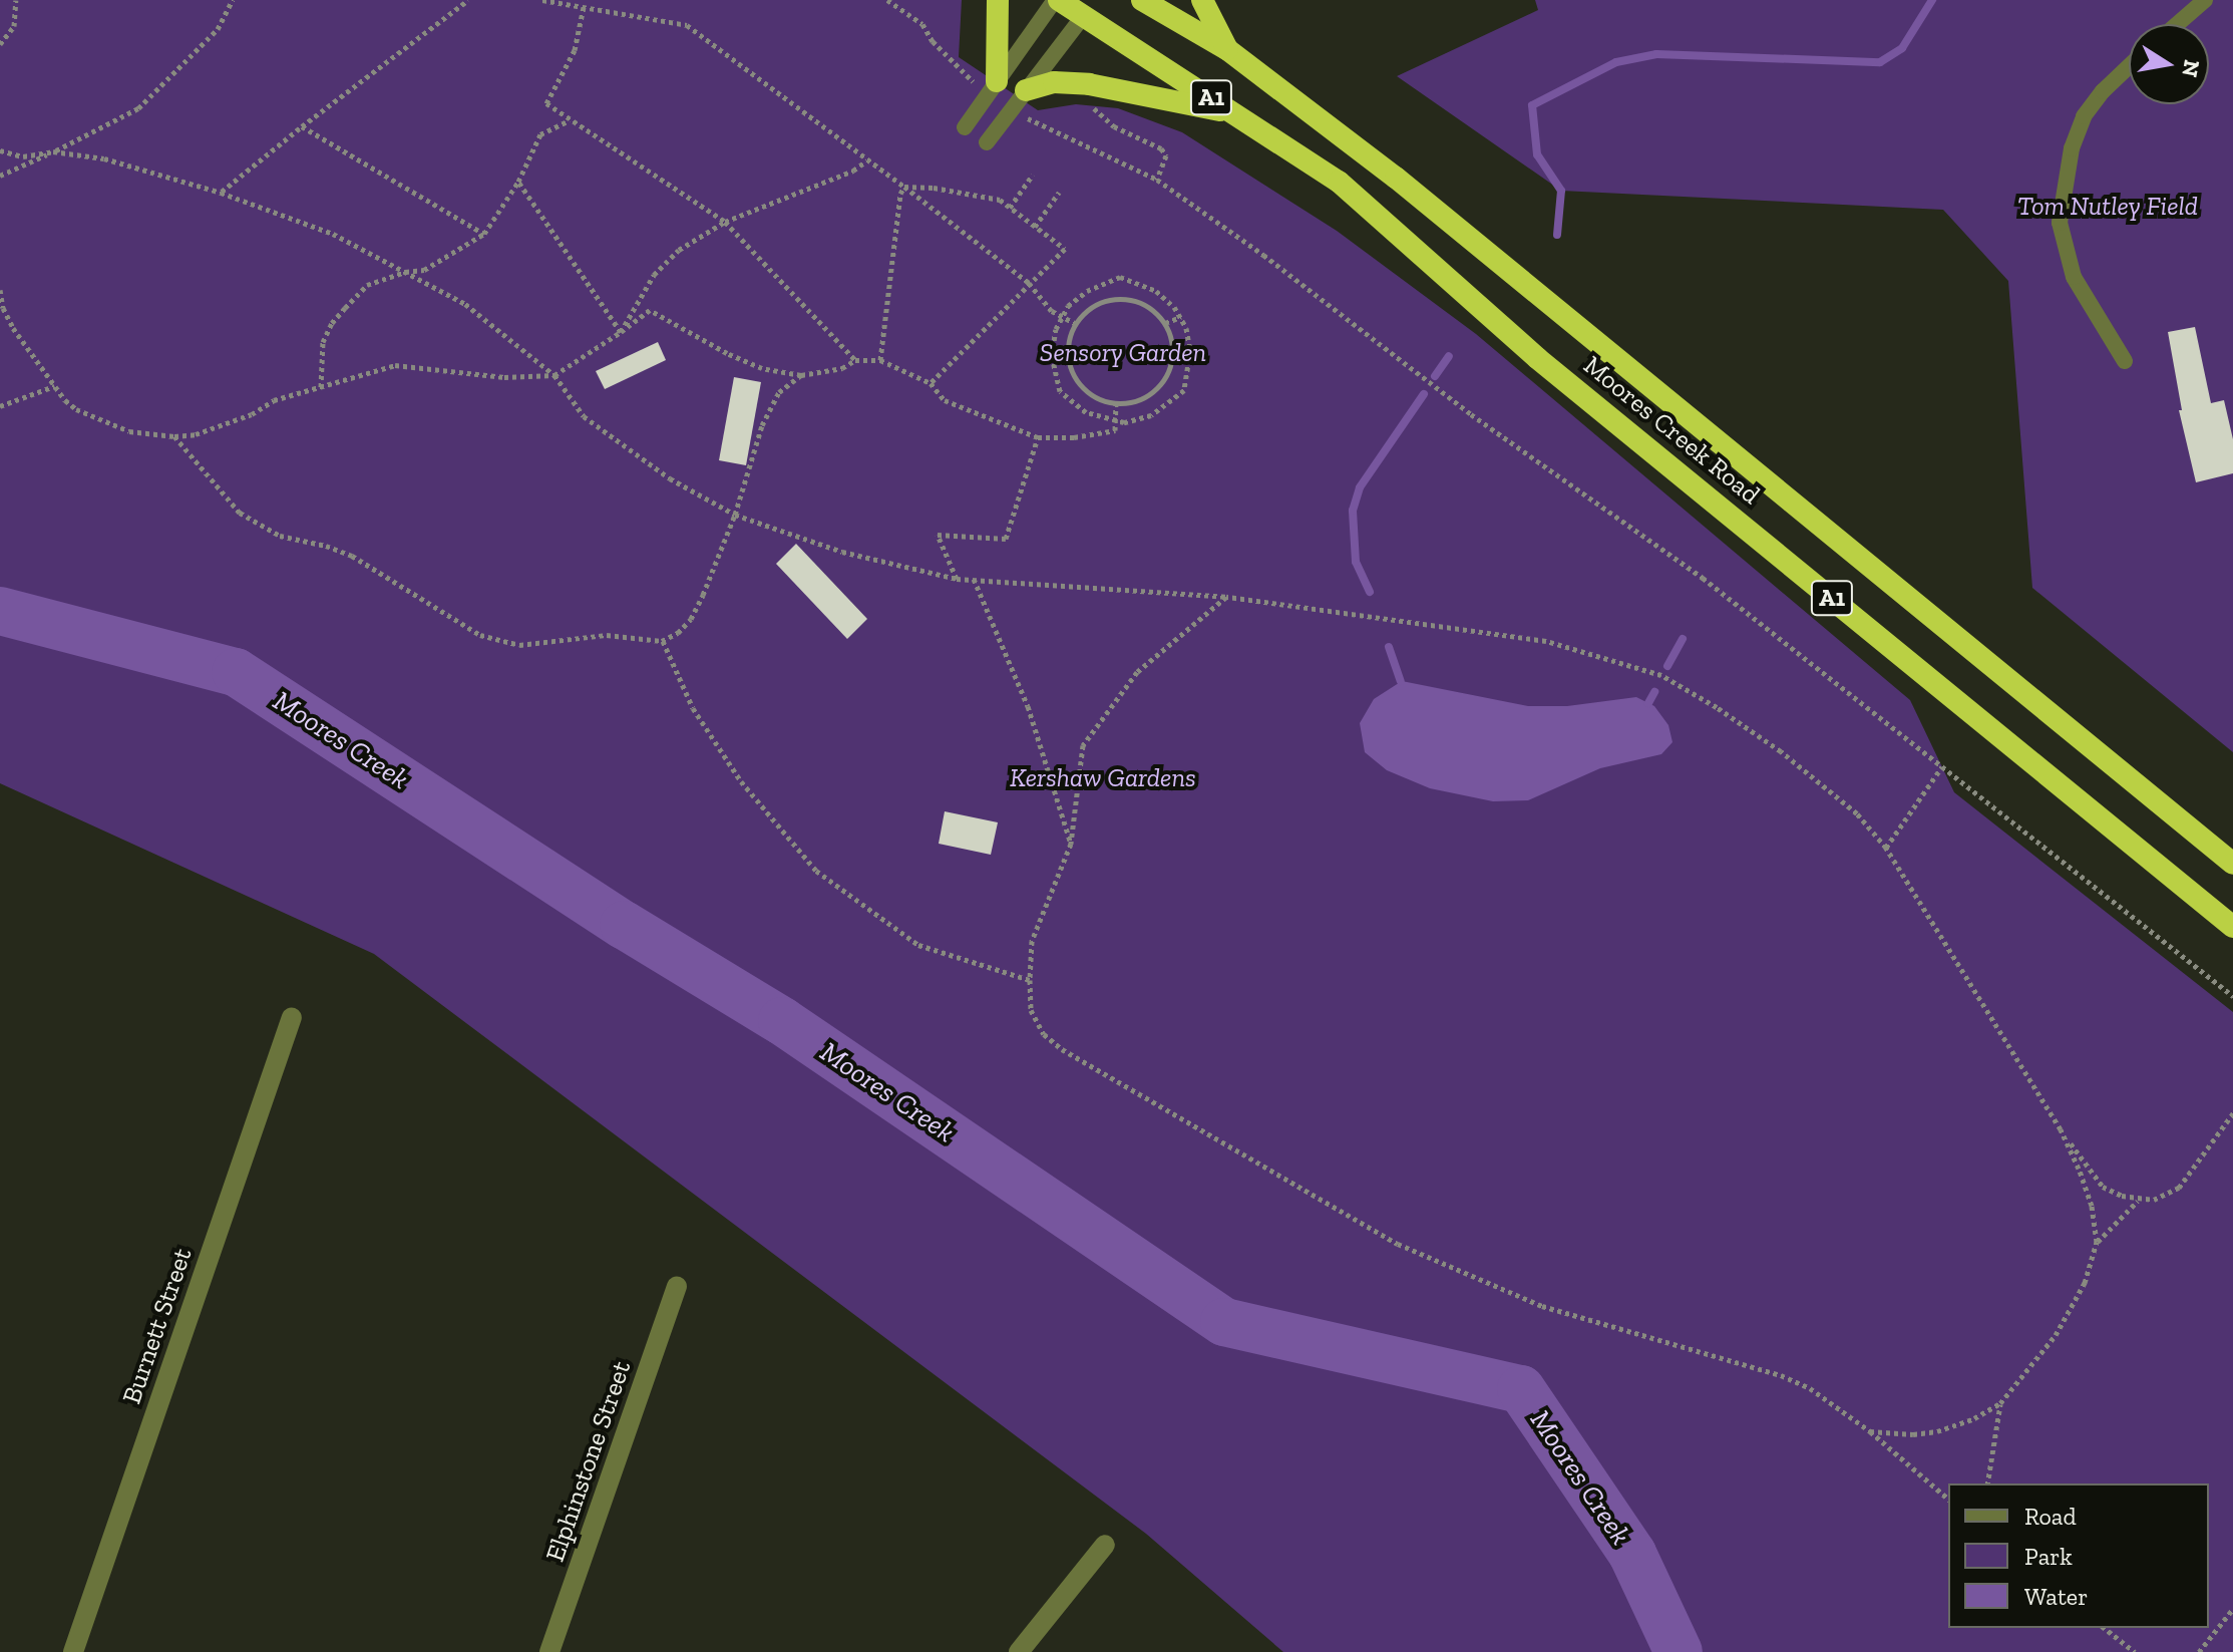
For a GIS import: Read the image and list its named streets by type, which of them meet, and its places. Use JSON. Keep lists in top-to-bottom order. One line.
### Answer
{"streets":{"highway":["A1","Moores Creek Road"],"street":["Burnett Street","Elphinstone Street"]},"water":["Moores Creek"],"parks":["Tom Nutley Field","Sensory Garden","Kershaw Gardens"],"legend":["Road","Park","Water"],"north":"right"}
